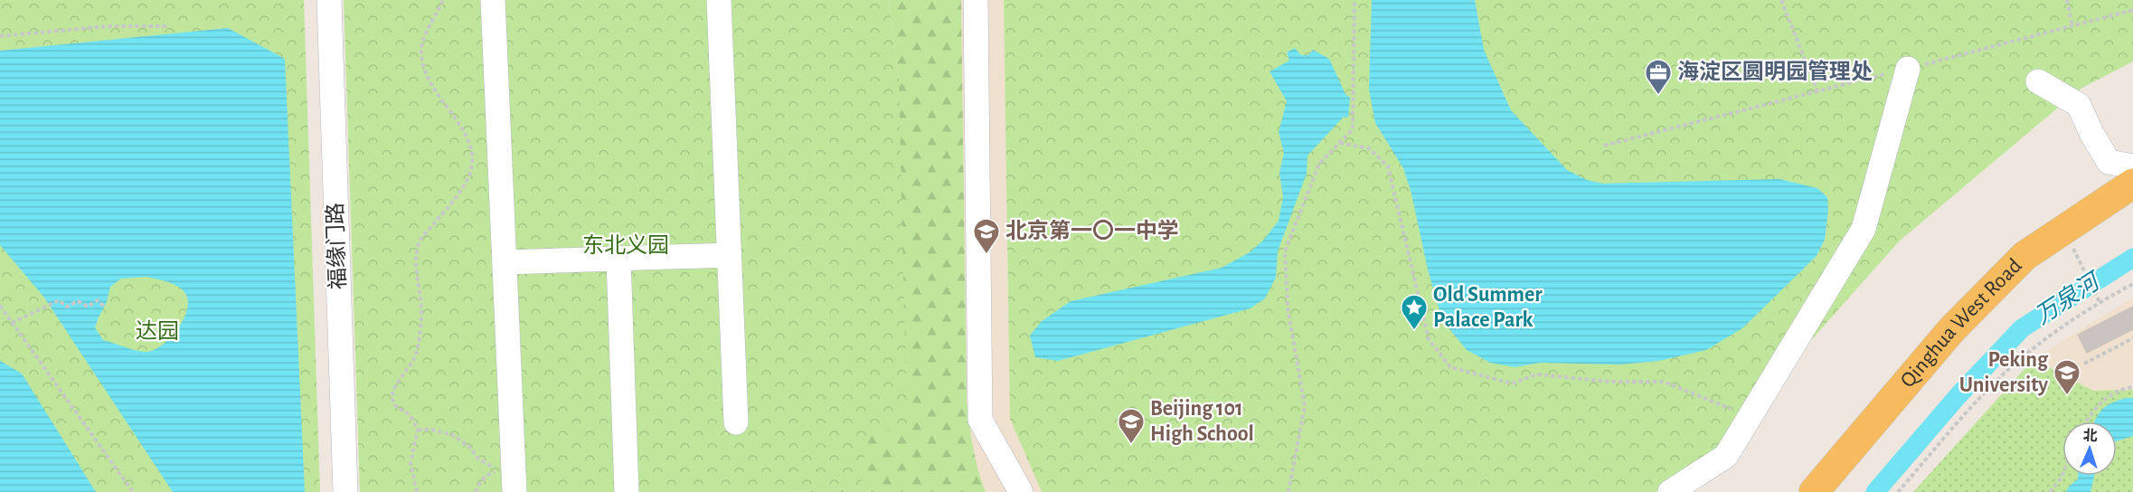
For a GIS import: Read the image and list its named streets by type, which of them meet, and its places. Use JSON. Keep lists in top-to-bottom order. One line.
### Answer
{"streets":{"main road":["Qinghua West Road"],"street":["福缘门路"]},"water":["万泉河"],"parks":["东北义园","达园"],"places":{"office":["海淀区圆明园管理处"],"school or university":["北京第一〇一中学","Peking University","Beijing 101 High School"],"place":["Old Summer Palace Park"]},"north":"top"}
